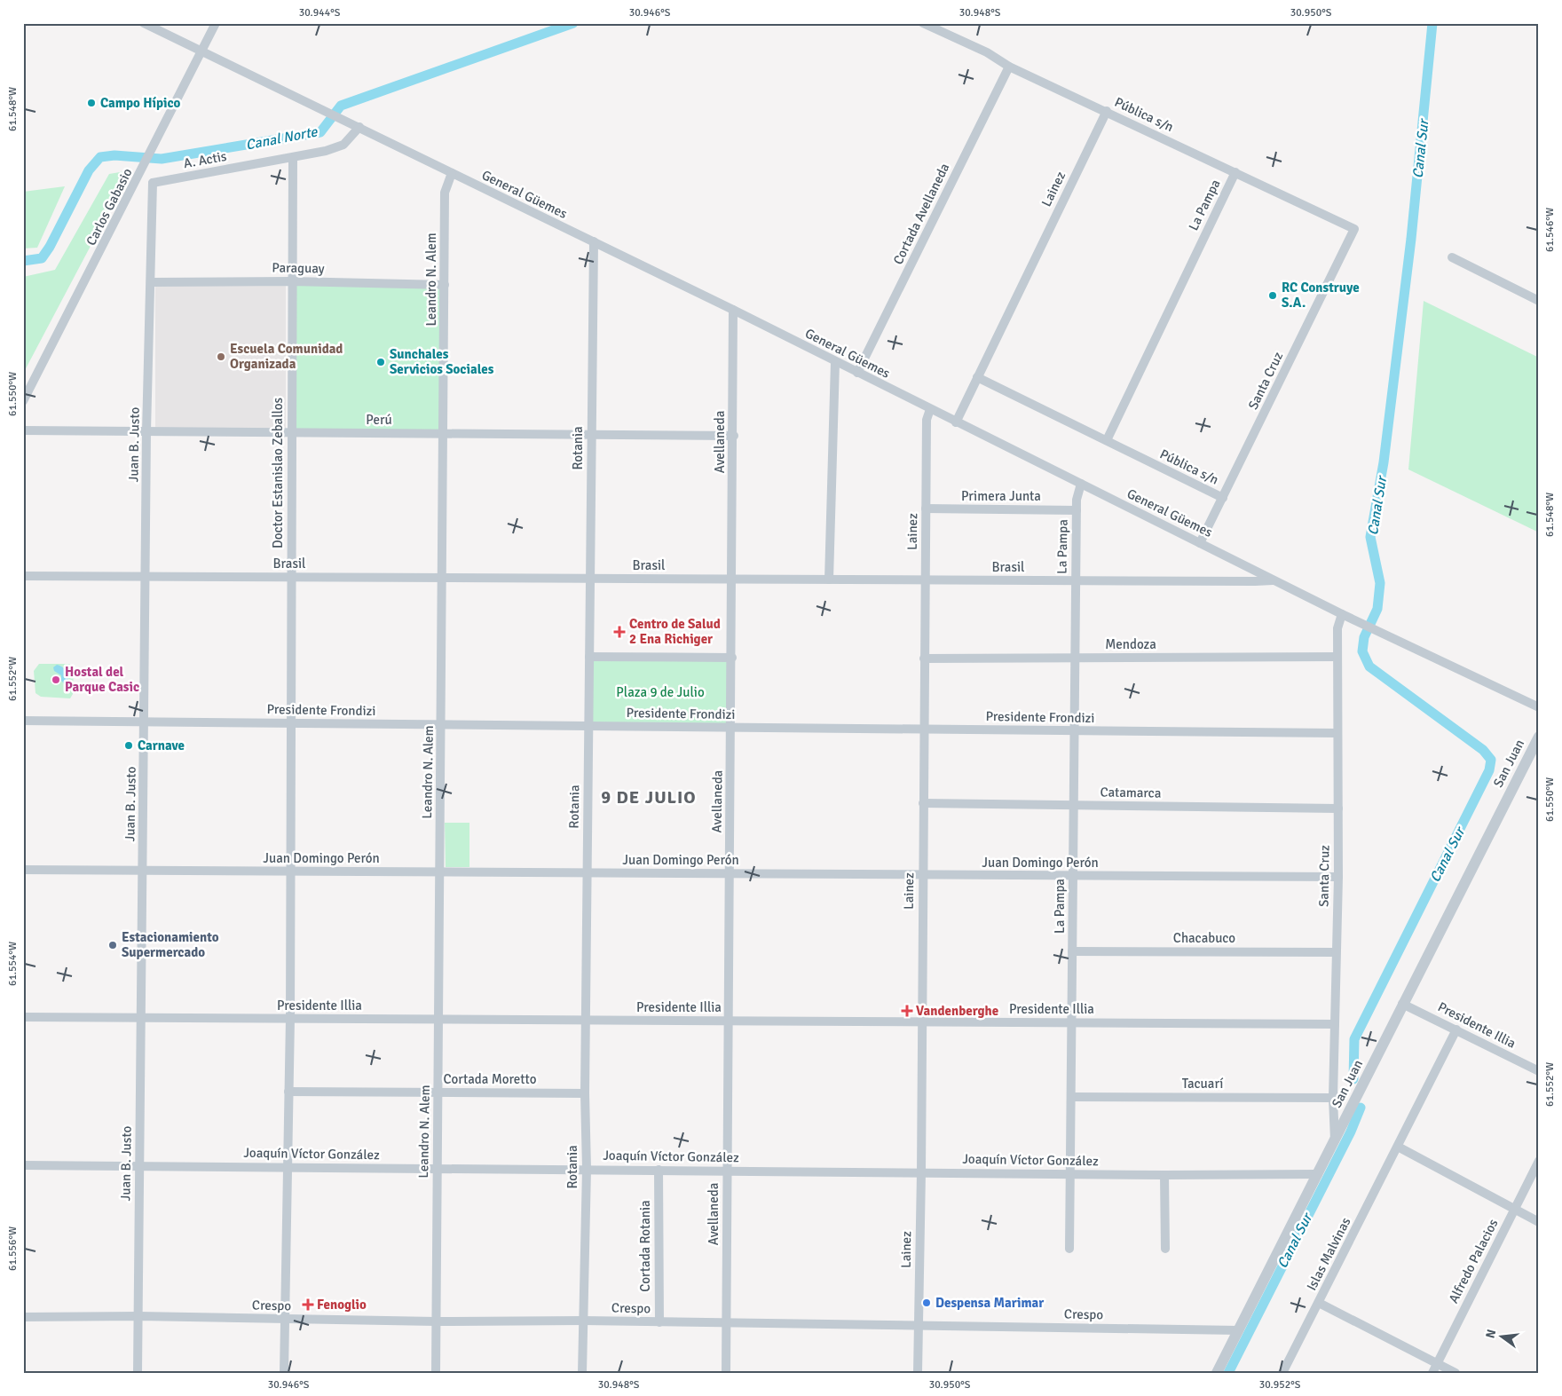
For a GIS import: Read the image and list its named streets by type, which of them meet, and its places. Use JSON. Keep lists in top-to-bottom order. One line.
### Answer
{"streets":{"street":["Pública s/n","A. Actis","Lainez","General Güemes","La Pampa","Carlos Gabasio","Cortada Avellaneda","Paraguay","Leandro N. Alem","Santa Cruz","Perú","Avellaneda","Juan B. Justo","Rotania","Doctor Estanislao Zeballos","Primera Junta","Brasil","Mendoza","Presidente Frondizi","San Juan","Catamarca","Juan Domingo Perón","Chacabuco","Presidente Illia","Cortada Moretto","Tacuarí","Joaquín Víctor González","Cortada Rotania","Islas Malvinas","Alfredo Palacios","Crespo"]},"crossings":[["Pública s/n","Lainez"],["Pública s/n","La Pampa"],["Pública s/n","Cortada Avellaneda"],["Pública s/n","Santa Cruz"],["A. Actis","General Güemes"],["A. Actis","Juan B. Justo"],["A. Actis","Doctor Estanislao Zeballos"],["Lainez","General Güemes"],["Lainez","Primera Junta"],["Lainez","Brasil"],["Lainez","Mendoza"],["Lainez","Presidente Frondizi"],["Lainez","Catamarca"],["Lainez","Juan Domingo Perón"],["Lainez","Presidente Illia"],["Lainez","Joaquín Víctor González"],["Lainez","Crespo"],["General Güemes","La Pampa"],["General Güemes","Carlos Gabasio"],["General Güemes","Cortada Avellaneda"],["General Güemes","Leandro N. Alem"],["General Güemes","Santa Cruz"],["General Güemes","Avellaneda"],["General Güemes","Rotania"],["General Güemes","Brasil"],["La Pampa","Primera Junta"],["La Pampa","Brasil"],["La Pampa","Mendoza"],["La Pampa","Presidente Frondizi"],["La Pampa","Catamarca"],["La Pampa","Juan Domingo Perón"],["La Pampa","Chacabuco"],["La Pampa","Presidente Illia"],["La Pampa","Tacuarí"],["La Pampa","Joaquín Víctor González"],["Paraguay","Leandro N. Alem"],["Paraguay","Juan B. Justo"],["Paraguay","Doctor Estanislao Zeballos"],["Leandro N. Alem","Perú"],["Leandro N. Alem","Brasil"],["Leandro N. Alem","Presidente Frondizi"],["Leandro N. Alem","Juan Domingo Perón"],["Leandro N. Alem","Presidente Illia"],["Leandro N. Alem","Cortada Moretto"],["Leandro N. Alem","Joaquín Víctor González"],["Leandro N. Alem","Crespo"],["Santa Cruz","Mendoza"],["Santa Cruz","Presidente Frondizi"],["Santa Cruz","San Juan"],["Santa Cruz","Catamarca"],["Santa Cruz","Juan Domingo Perón"],["Santa Cruz","Chacabuco"],["Santa Cruz","Presidente Illia"],["Santa Cruz","Tacuarí"],["Perú","Avellaneda"],["Perú","Juan B. Justo"],["Perú","Rotania"],["Perú","Doctor Estanislao Zeballos"],["Avellaneda","Brasil"],["Avellaneda","Presidente Frondizi"],["Avellaneda","Juan Domingo Perón"],["Avellaneda","Presidente Illia"],["Avellaneda","Joaquín Víctor González"],["Avellaneda","Crespo"],["Juan B. Justo","Brasil"],["Juan B. Justo","Presidente Frondizi"],["Juan B. Justo","Juan Domingo Perón"],["Juan B. Justo","Presidente Illia"],["Juan B. Justo","Joaquín Víctor González"],["Juan B. Justo","Crespo"],["Rotania","Brasil"],["Rotania","Presidente Frondizi"],["Rotania","Juan Domingo Perón"],["Rotania","Presidente Illia"],["Rotania","Cortada Moretto"],["Rotania","Joaquín Víctor González"],["Rotania","Crespo"],["Doctor Estanislao Zeballos","Brasil"],["Doctor Estanislao Zeballos","Presidente Frondizi"],["Doctor Estanislao Zeballos","Juan Domingo Perón"],["Doctor Estanislao Zeballos","Presidente Illia"],["Doctor Estanislao Zeballos","Cortada Moretto"],["Doctor Estanislao Zeballos","Joaquín Víctor González"],["Doctor Estanislao Zeballos","Crespo"],["San Juan","Presidente Illia"],["San Juan","Joaquín Víctor González"],["San Juan","Crespo"],["Presidente Illia","Islas Malvinas"],["Joaquín Víctor González","Cortada Rotania"],["Cortada Rotania","Crespo"]],"districts":["9 DE JULIO"],"water":["Canal Norte","Canal Sur"],"parks":["Plaza 9 de Julio"],"places":{"other":["Campo Hípico","RC Construye S.A.","Escuela Comunidad Organizada","Sunchales Servicios Sociales","Hostal del Parque Casic","Carnave","Estacionamiento Supermercado","Despensa Marimar"],"health":["Centro de Salud 2 Ena Richiger","Vandenberghe","Fenoglio"]},"north":"left","coordinates":["30.944°S","30.946°S","30.948°S","30.950°S","61.548°W","61.546°W","61.550°W","61.552°W","61.554°W","61.556°W","30.952°S"]}
